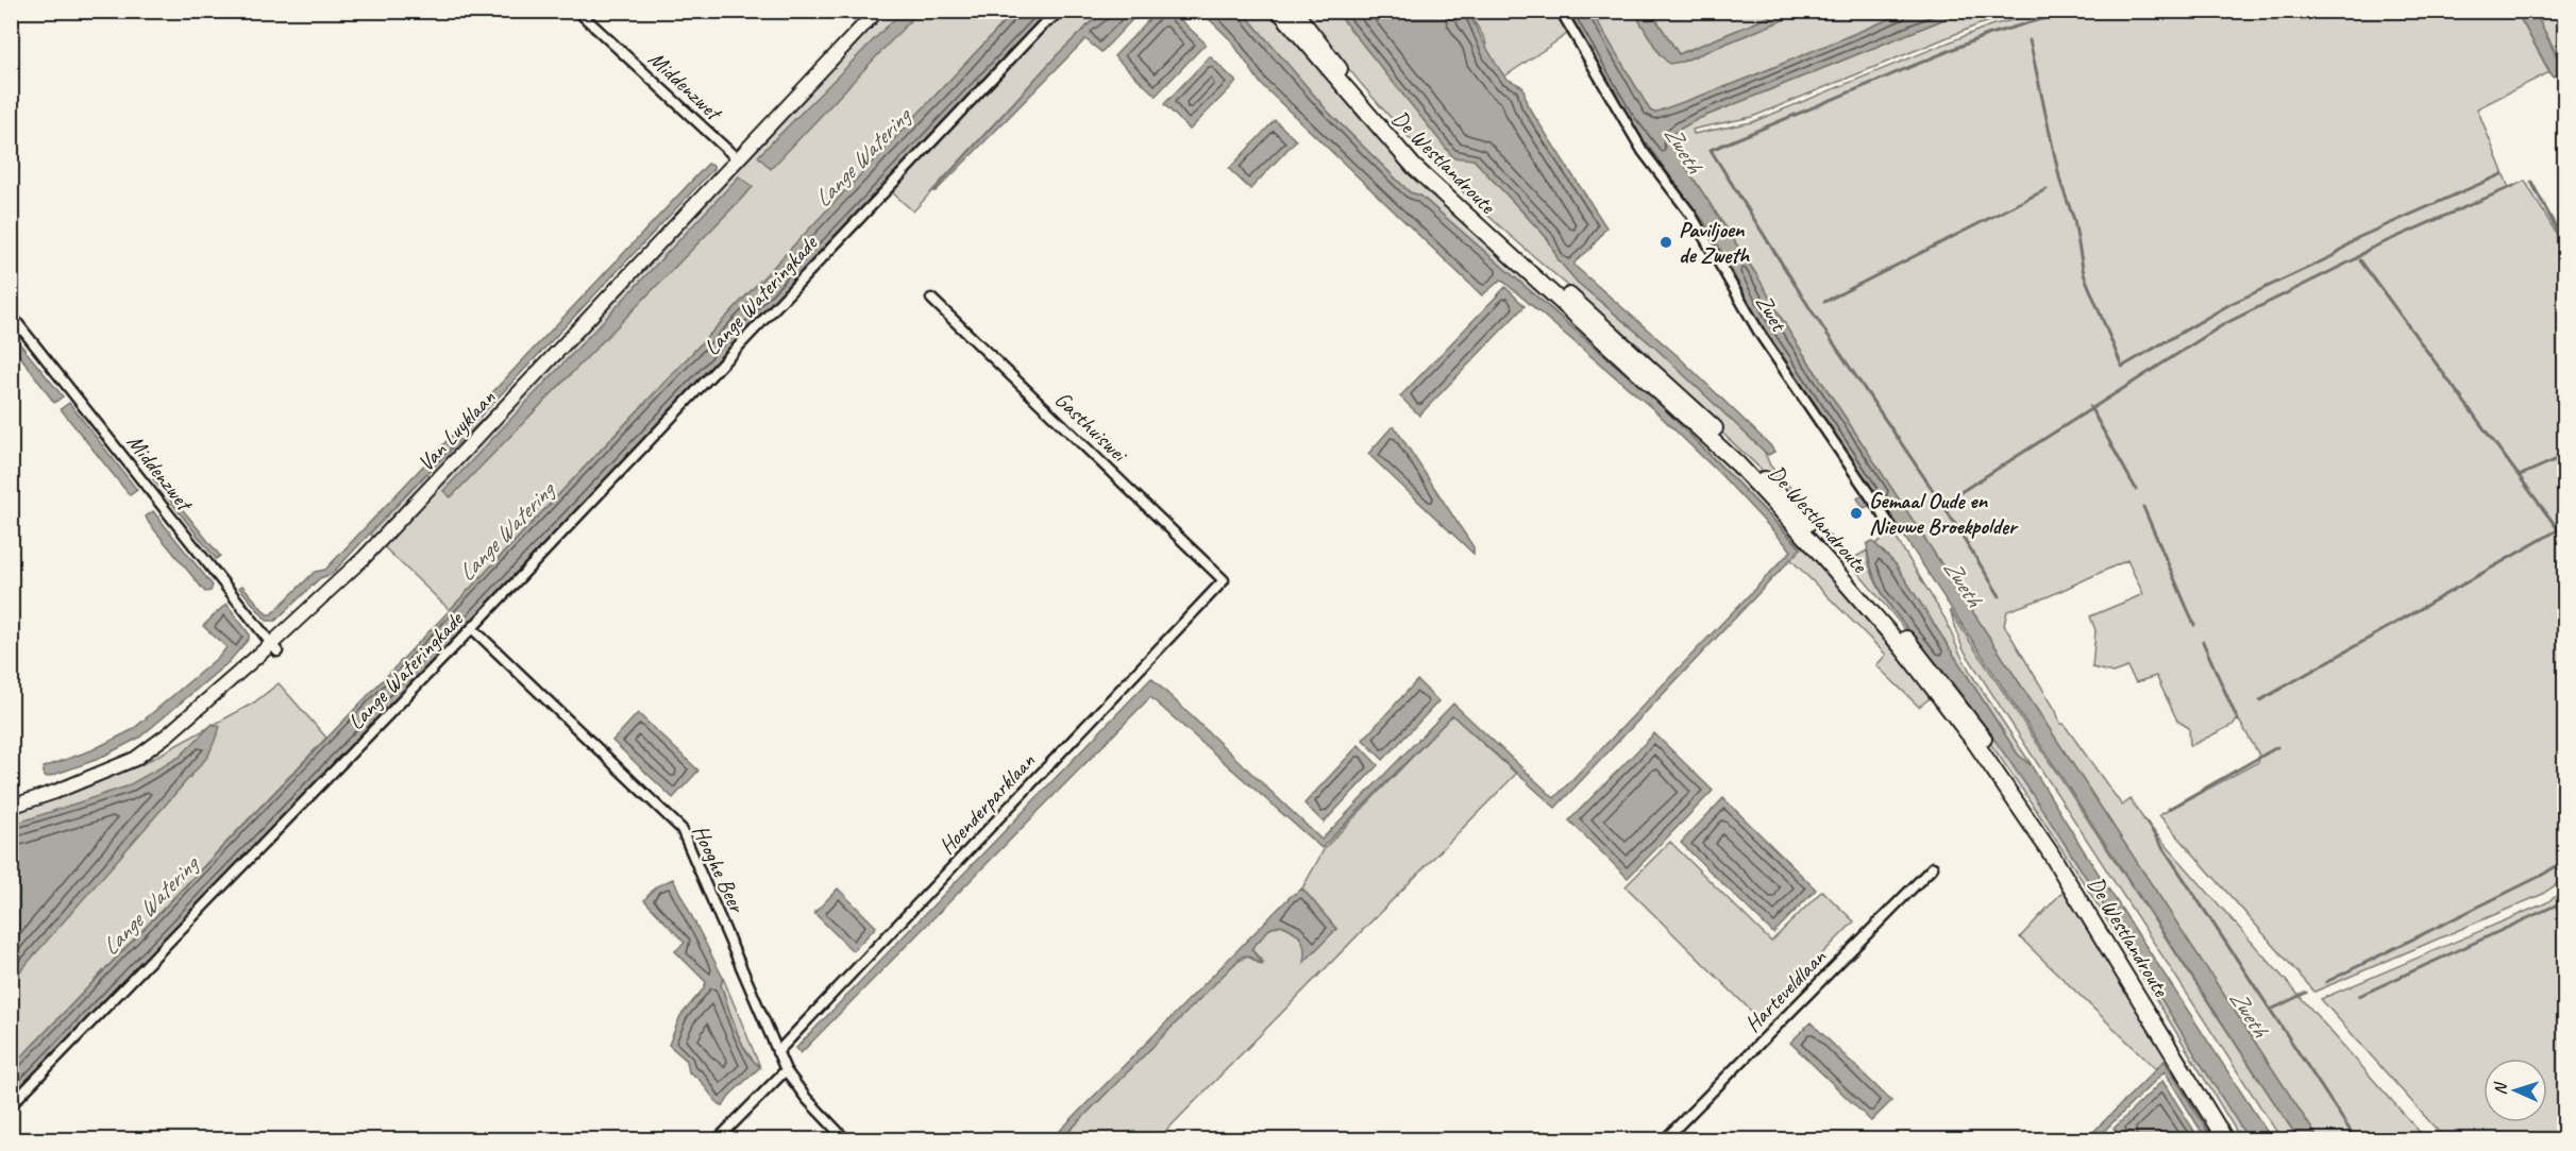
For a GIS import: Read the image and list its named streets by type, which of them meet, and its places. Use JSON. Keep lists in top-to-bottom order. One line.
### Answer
{"streets":{"main road":["De Westlandroute"],"street":["Middenzwet","Lange Wateringkade","Zwet","Gasthuiswei","Van Luyklaan","Hoenderparklaan","Hooghe Beer","Harteveldlaan"]},"crossings":[["Middenzwet","Van Luyklaan"],["Lange Wateringkade","Hooghe Beer"],["Gasthuiswei","Hoenderparklaan"],["Hoenderparklaan","Hooghe Beer"]],"water":["Zweth","Lange Watering"],"places":["Paviljoen de Zweth","Gemaal Oude en Nieuwe Broekpolder"],"north":"left"}
